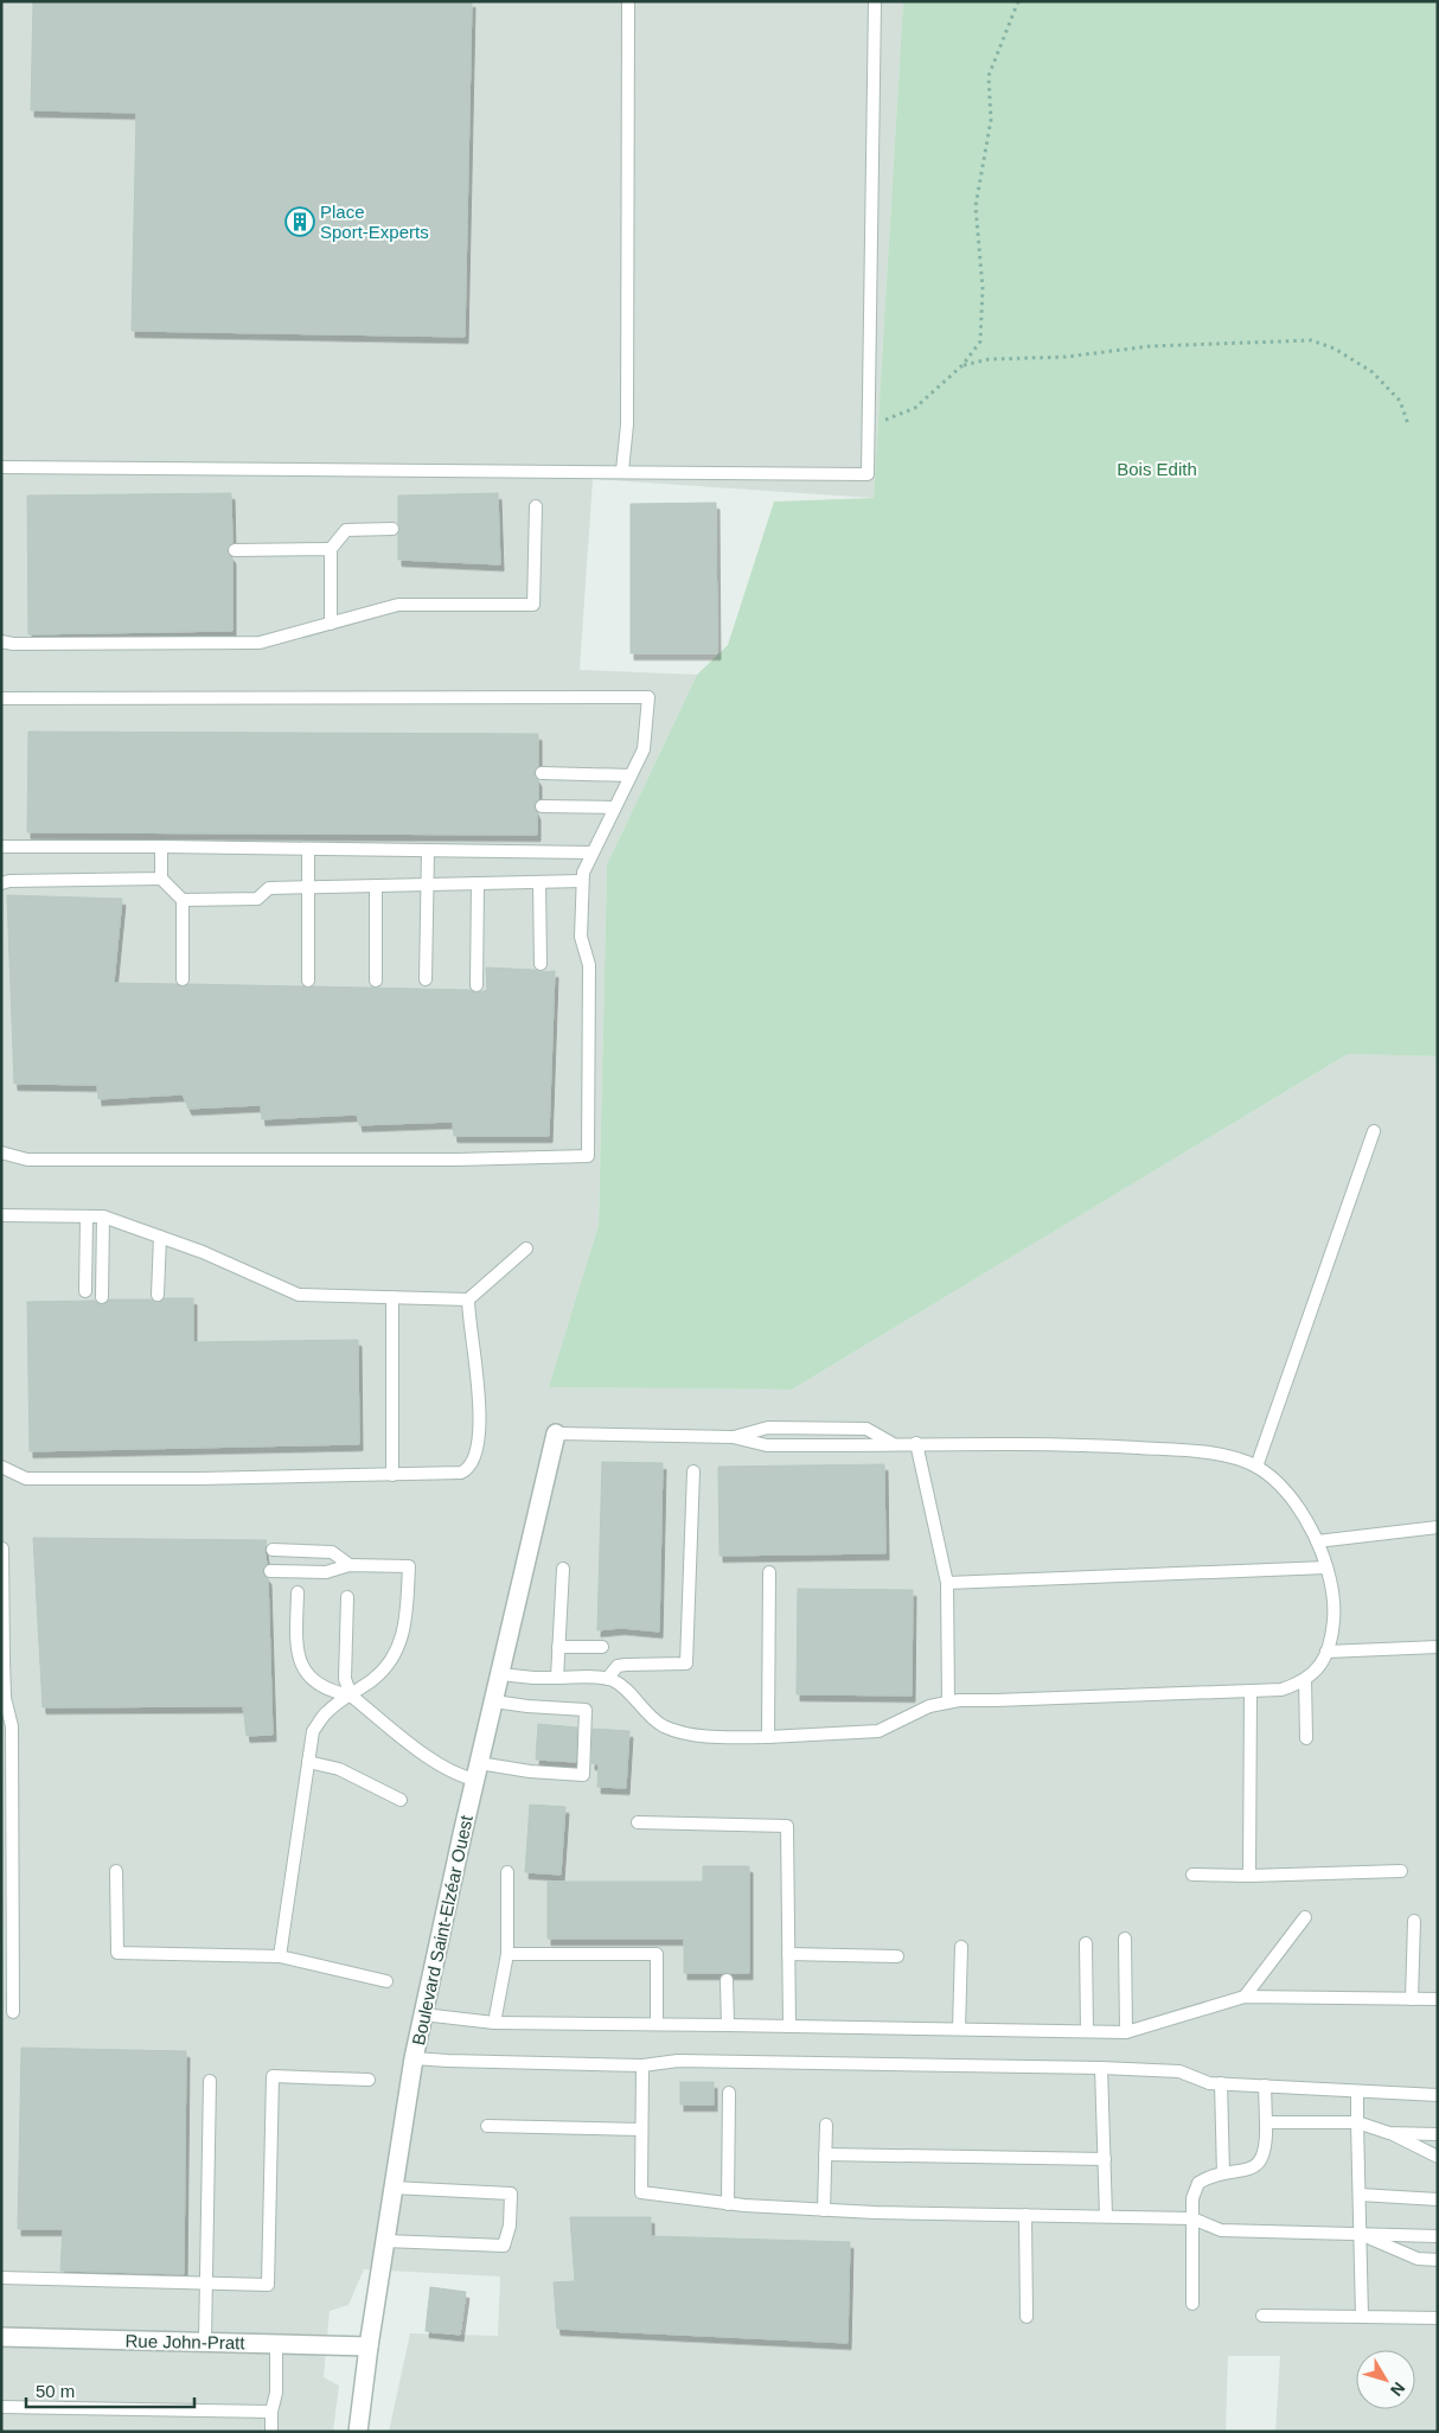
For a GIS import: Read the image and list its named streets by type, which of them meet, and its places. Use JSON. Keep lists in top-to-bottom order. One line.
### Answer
{"streets":{"street":["Boulevard Saint-Elzéar Ouest","Rue John-Pratt"]},"crossings":[["Boulevard Saint-Elzéar Ouest","Rue John-Pratt"]],"parks":["Bois Edith"],"places":{"building":["Place Sport-Experts"]},"scale_bar":"50 m","north":"bottom right"}
